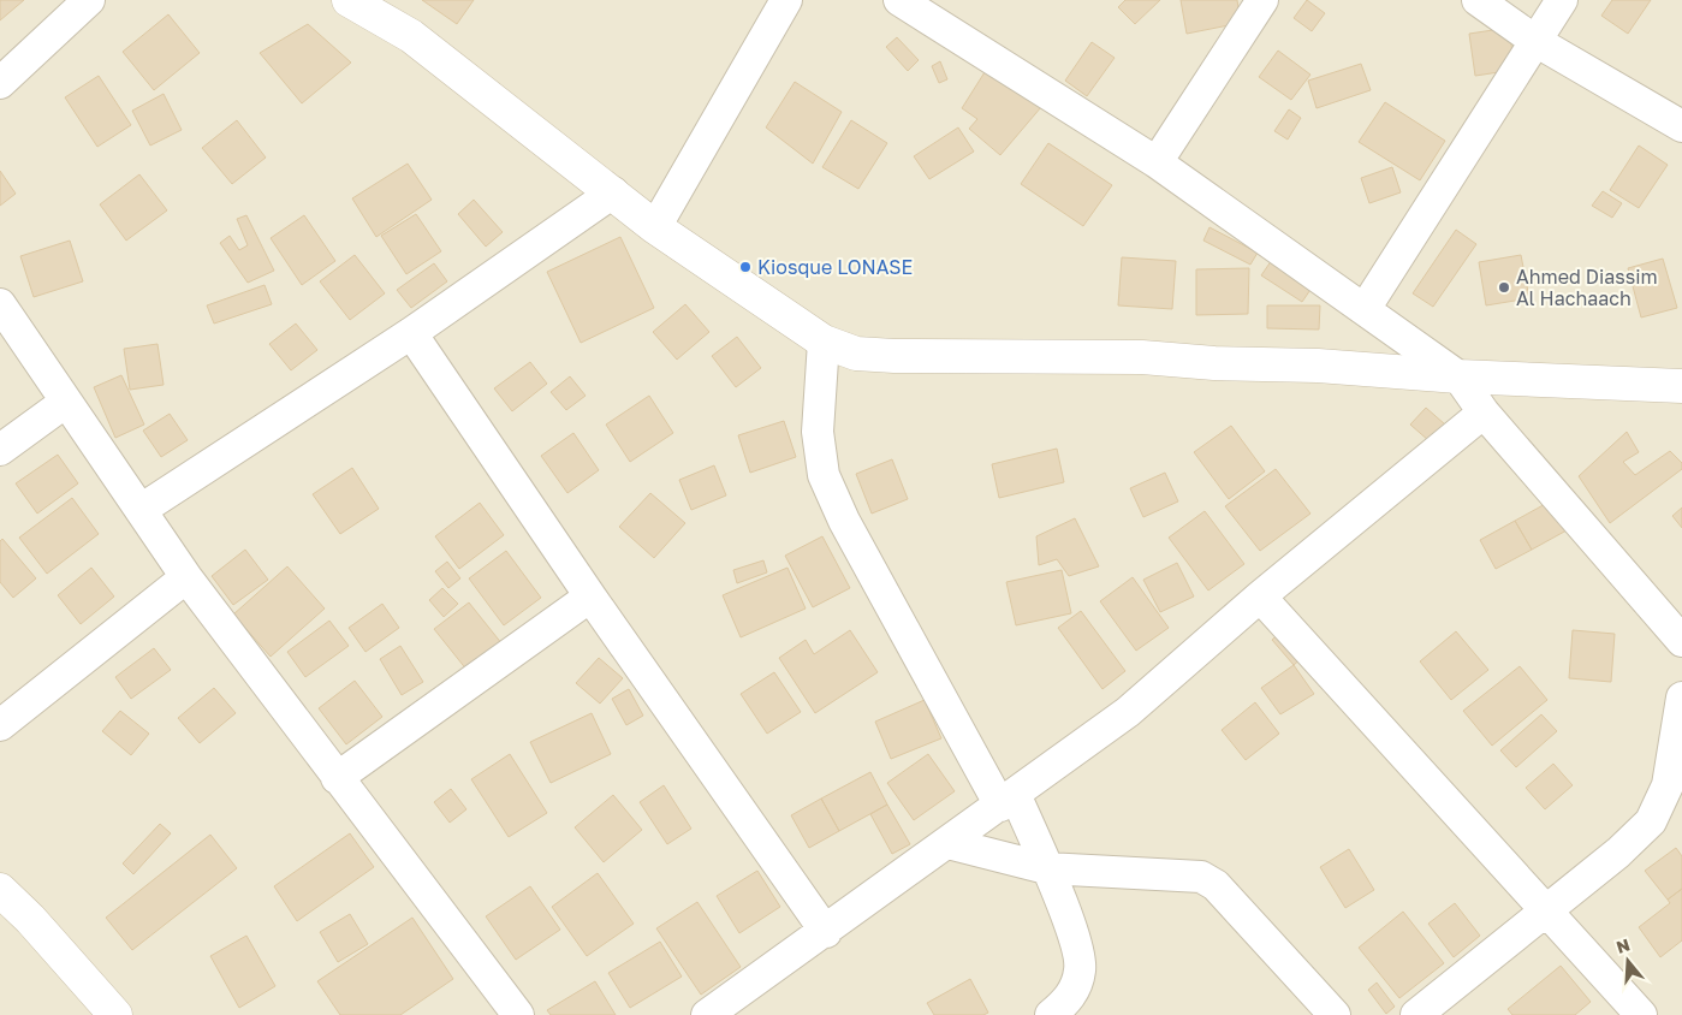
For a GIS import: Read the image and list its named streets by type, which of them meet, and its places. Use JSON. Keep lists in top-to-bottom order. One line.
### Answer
{"places":["Kiosque LONASE","Ahmed Diassim Al Hachaach"],"north":"top"}
